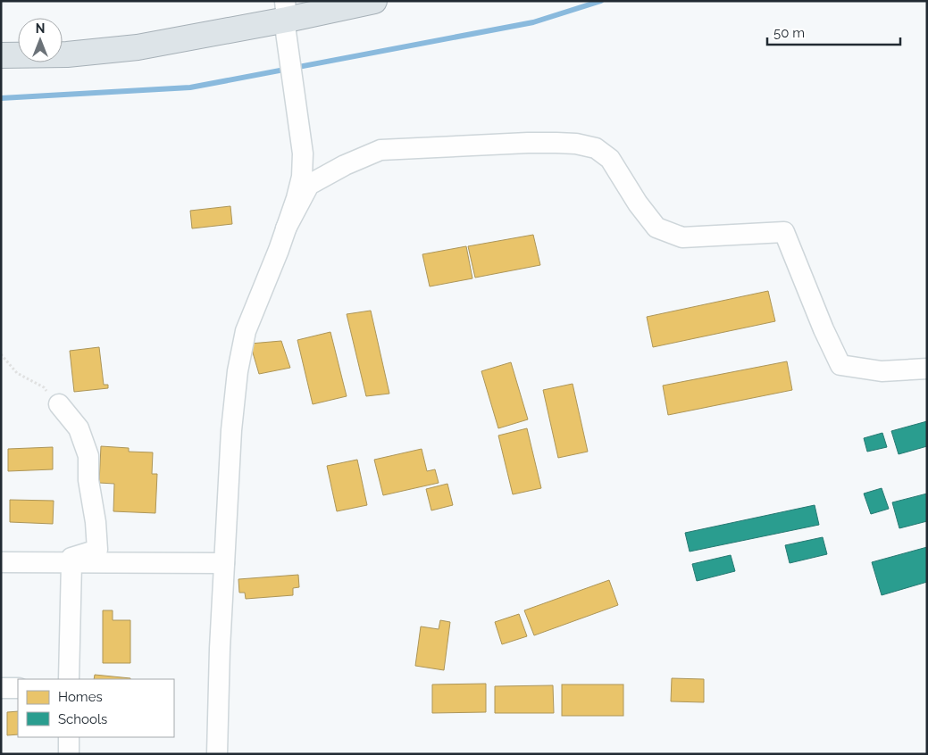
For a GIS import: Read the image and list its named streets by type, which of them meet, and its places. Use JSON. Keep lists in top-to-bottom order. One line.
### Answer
{"legend":["Homes","Schools"],"scale_bar":"50 m","north":"top"}
